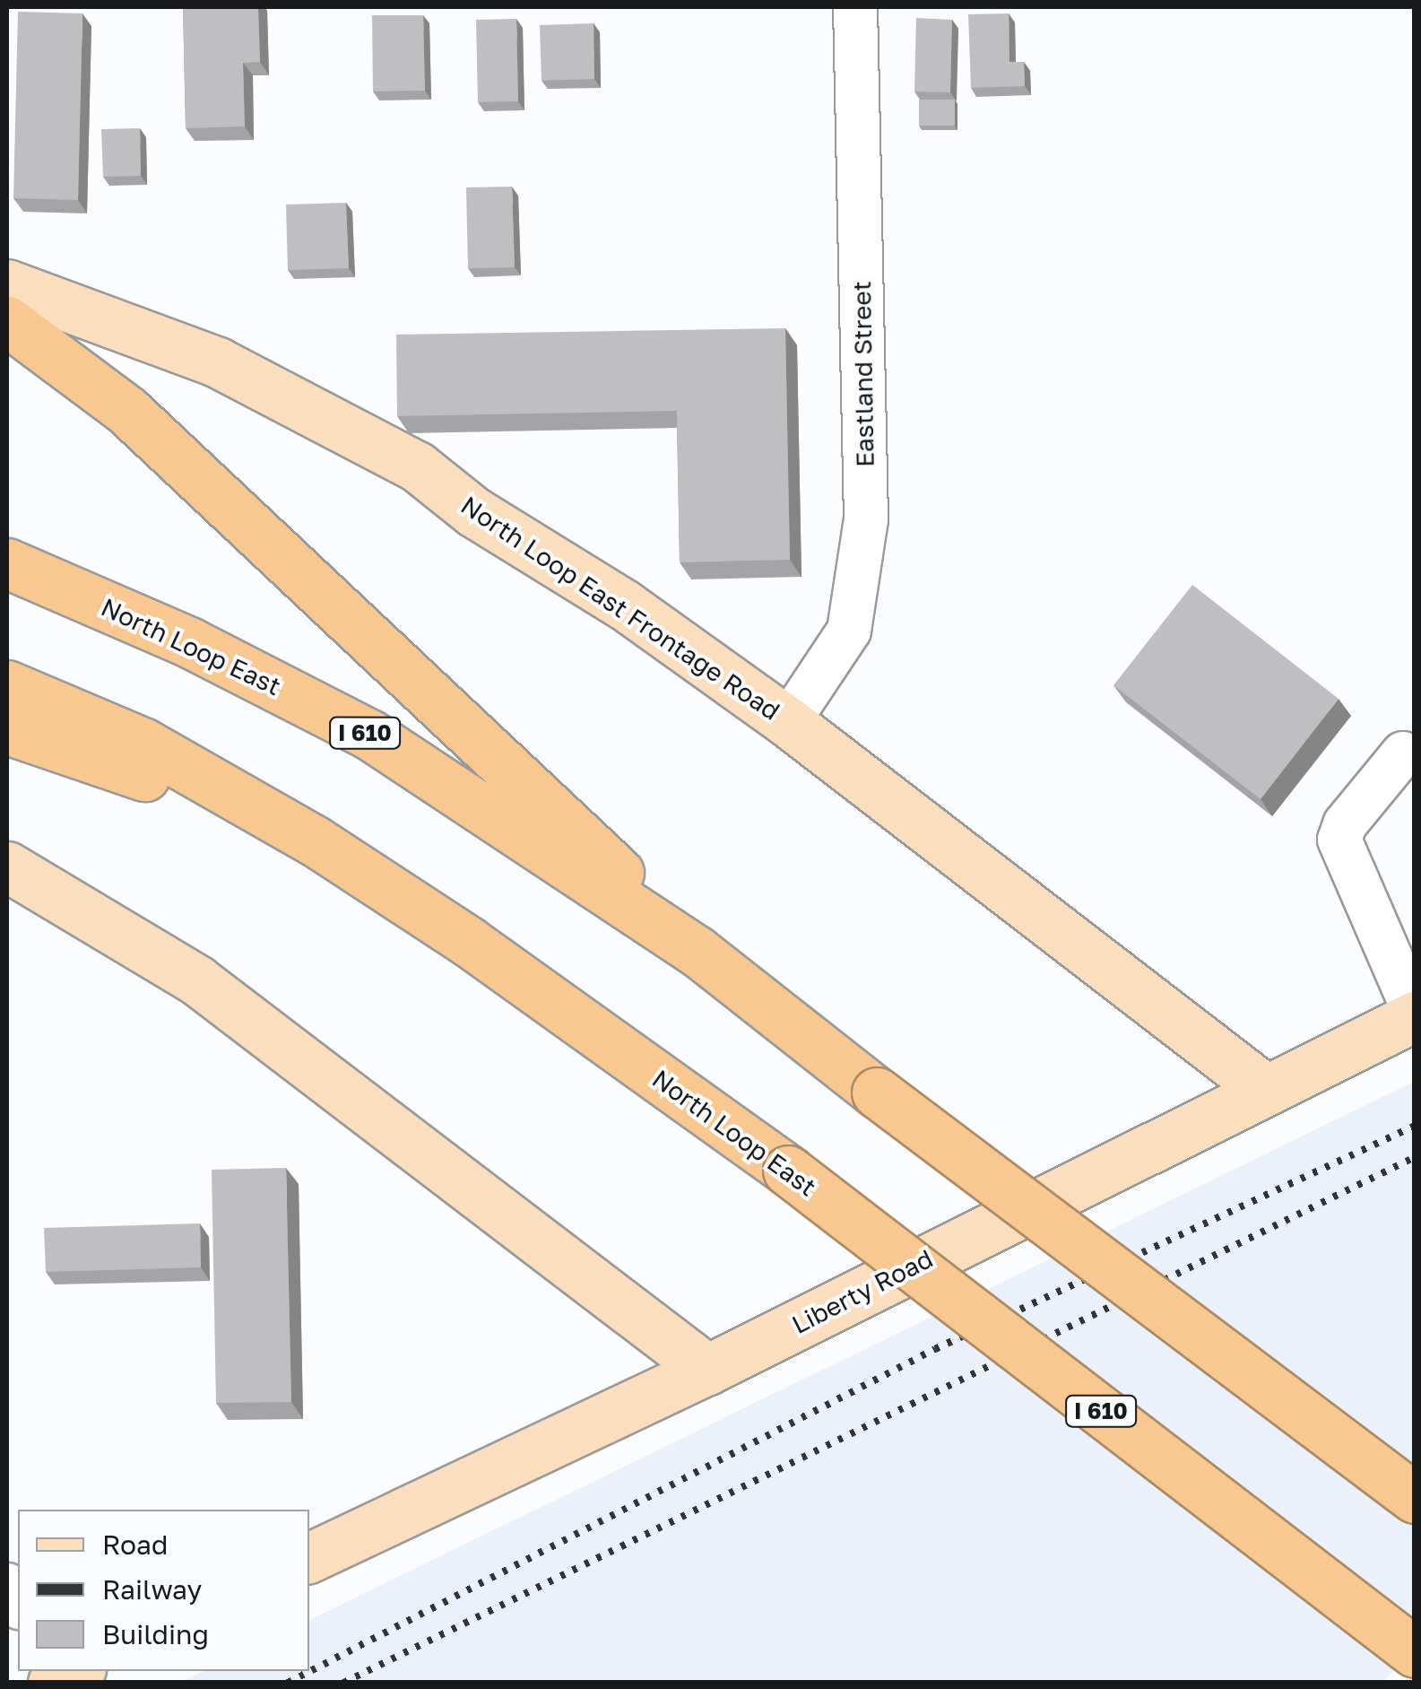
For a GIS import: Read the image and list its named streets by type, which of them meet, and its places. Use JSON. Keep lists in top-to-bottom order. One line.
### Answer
{"streets":{"highway":["North Loop East","I 610"],"main road":["North Loop East Frontage Road","Liberty Road"],"street":["Eastland Street"]},"crossings":[["Eastland Street","North Loop East Frontage Road"],["North Loop East Frontage Road","Liberty Road"]],"legend":["Road","Railway","Building"]}
